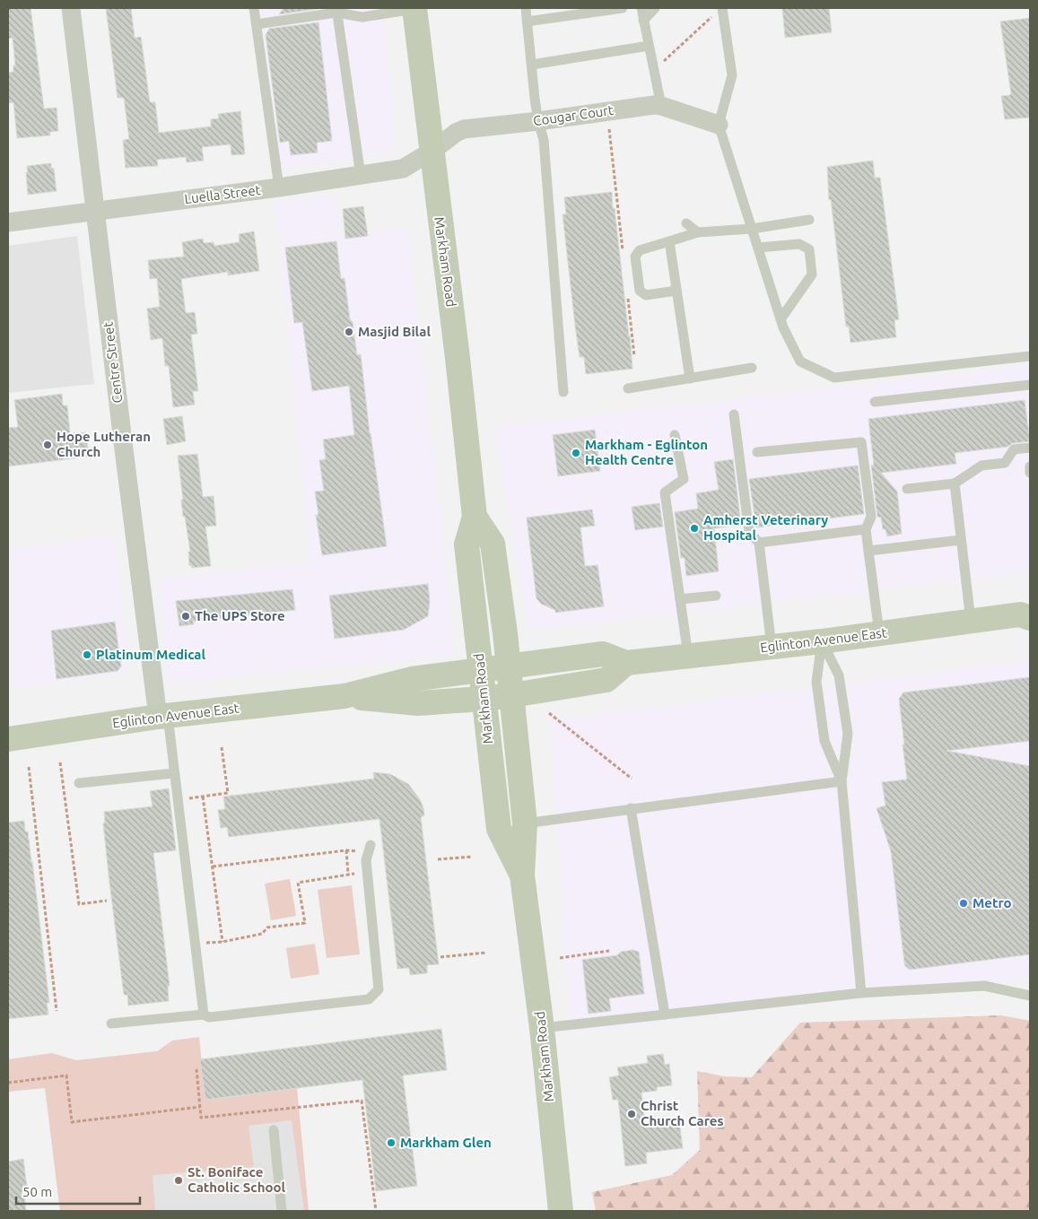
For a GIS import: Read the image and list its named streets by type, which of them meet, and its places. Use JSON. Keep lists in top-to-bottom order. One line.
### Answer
{"streets":{"main road":["Markham Road","Eglinton Avenue East"],"street":["Cougar Court","Luella Street","Centre Street"]},"crossings":[["Cougar Court","Luella Street"],["Cougar Court","Markham Road"],["Luella Street","Markham Road"],["Luella Street","Centre Street"],["Markham Road","Eglinton Avenue East"],["Centre Street","Eglinton Avenue East"]],"places":["Masjid Bilal","Hope Lutheran Church","Markham - Eglinton Health Centre","Amherst Veterinary Hospital","The UPS Store","Platinum Medical","Metro","Christ Church Cares","Markham Glen","St. Boniface Catholic School"],"scale_bar":"50 m"}
